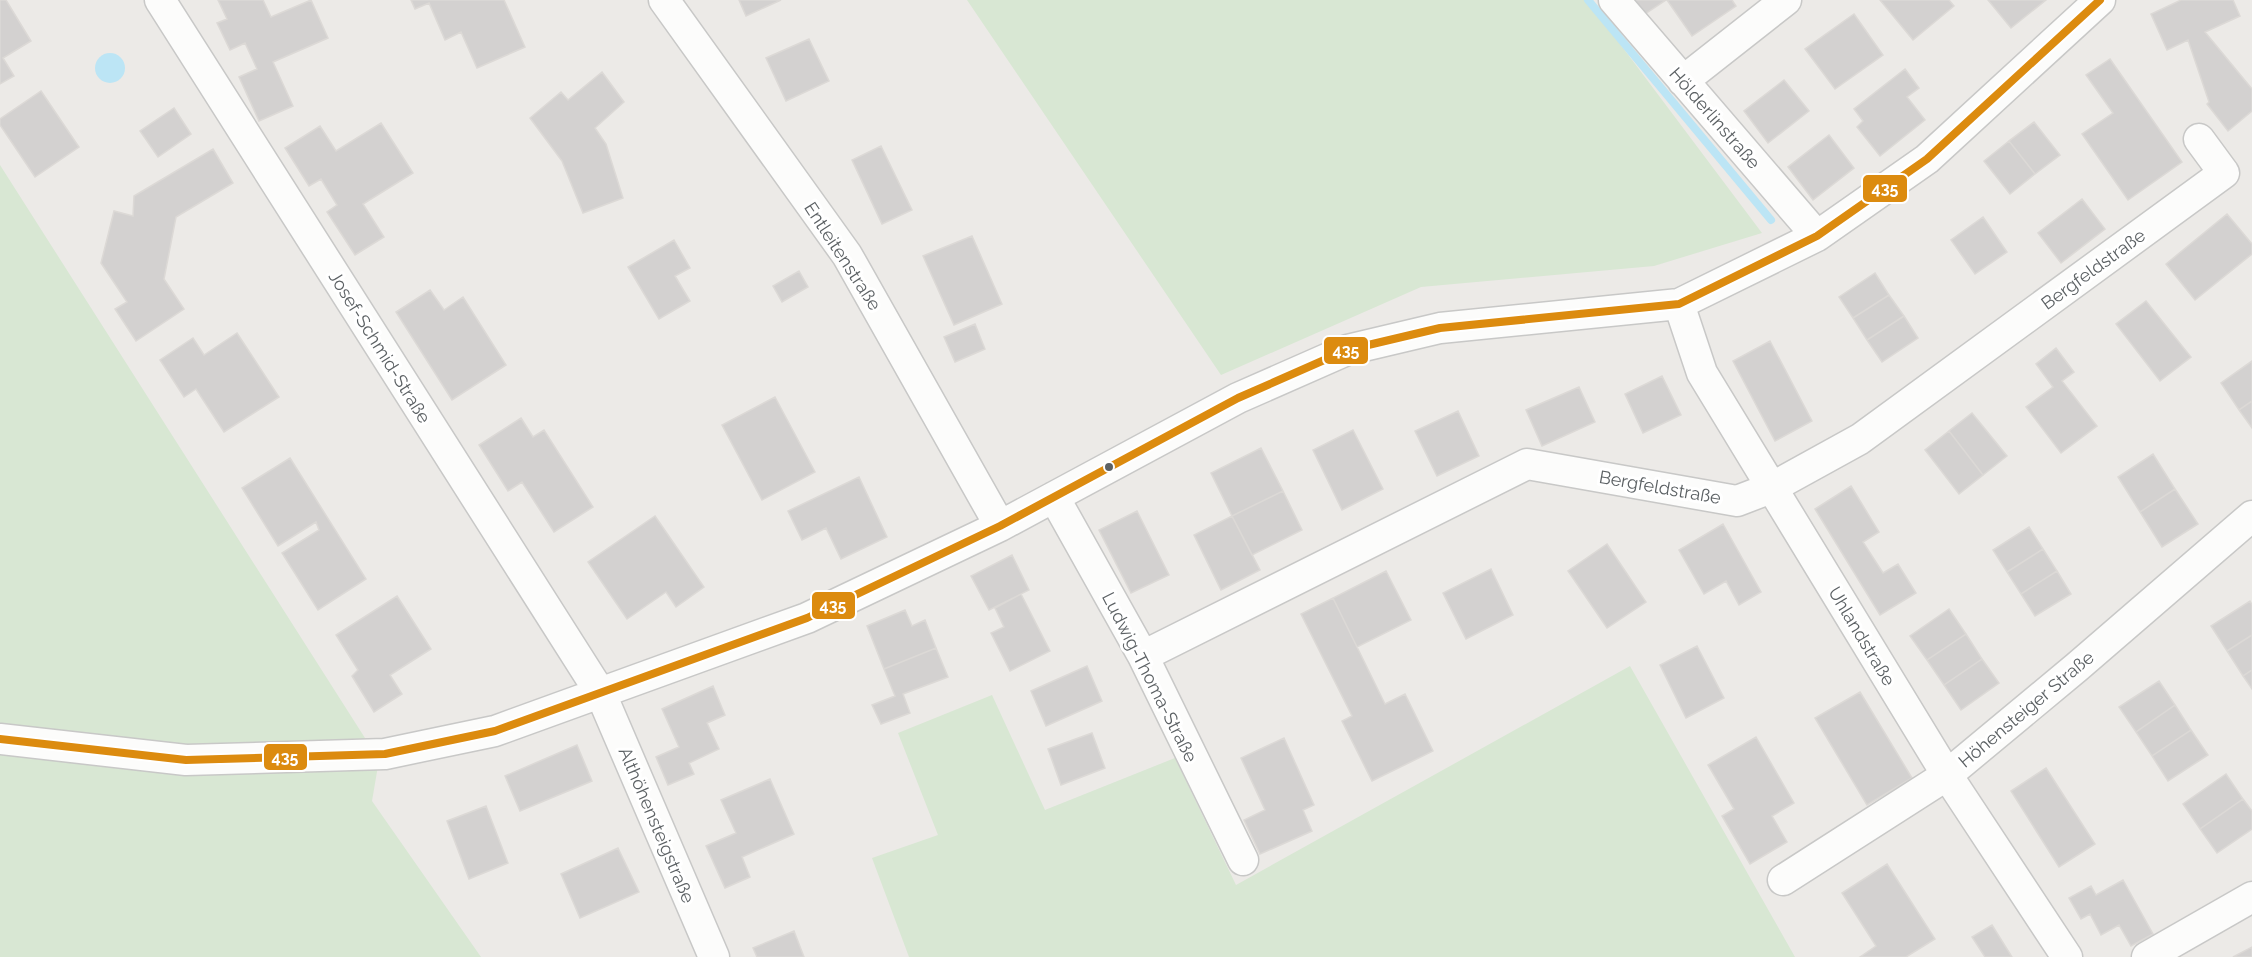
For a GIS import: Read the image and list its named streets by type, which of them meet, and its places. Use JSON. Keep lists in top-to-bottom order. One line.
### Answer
{"streets":{"street":["Hölderlinstraße","Entleitenstraße","Bergfeldstraße","Josef-Schmid-Straße","Uhlandstraße","Ludwig-Thoma-Straße","Höhensteiger Straße","Althöhensteigstraße"]},"crossings":[["Bergfeldstraße","Uhlandstraße"],["Bergfeldstraße","Ludwig-Thoma-Straße"],["Josef-Schmid-Straße","Althöhensteigstraße"],["Uhlandstraße","Höhensteiger Straße"]],"lines":["transit line 435"]}
